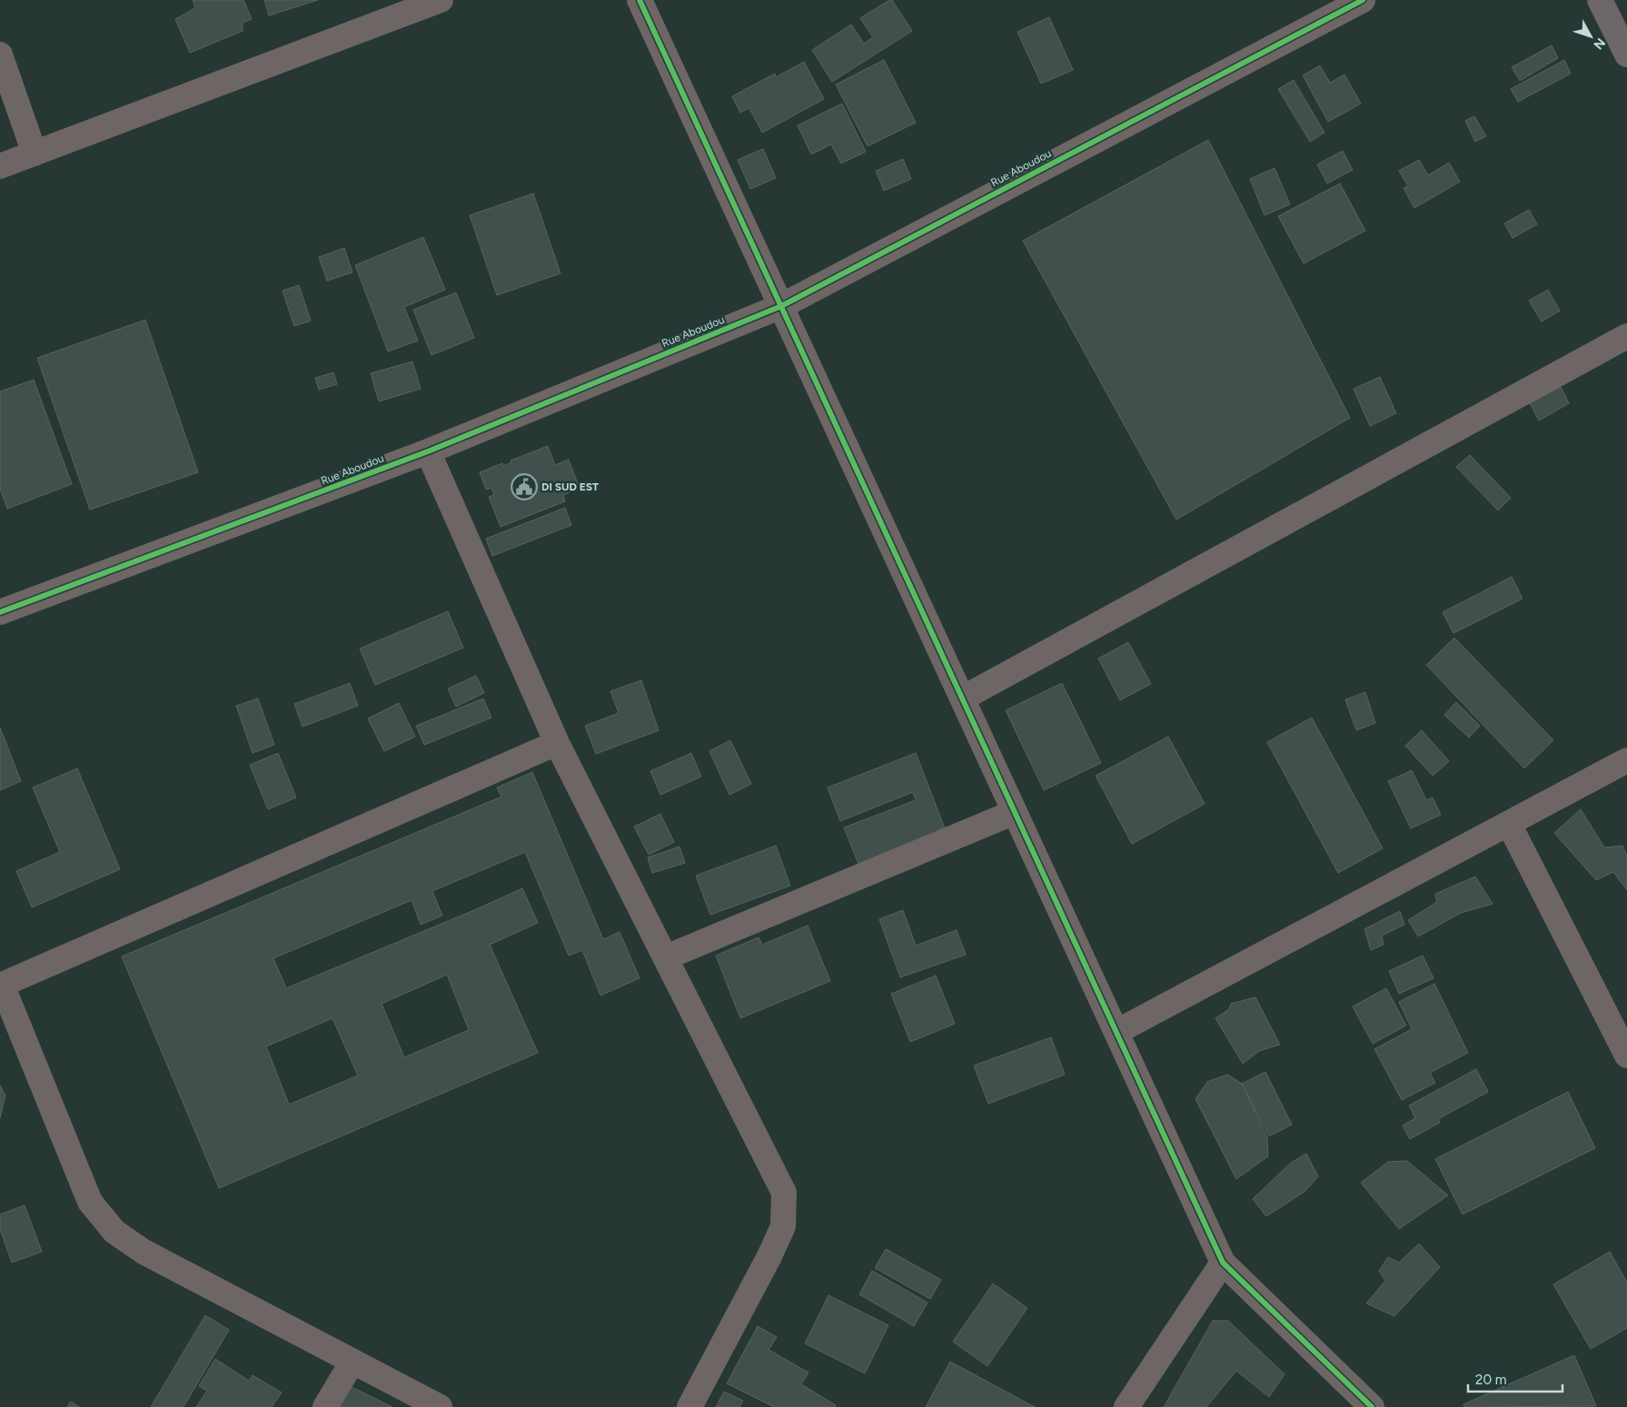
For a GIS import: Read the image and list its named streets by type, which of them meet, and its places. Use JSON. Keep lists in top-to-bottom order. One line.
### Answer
{"streets":{"street":["Rue Aboudou"]},"places":{"public building":["DI SUD EST"]},"scale_bar":"20 m","north":"bottom right"}
